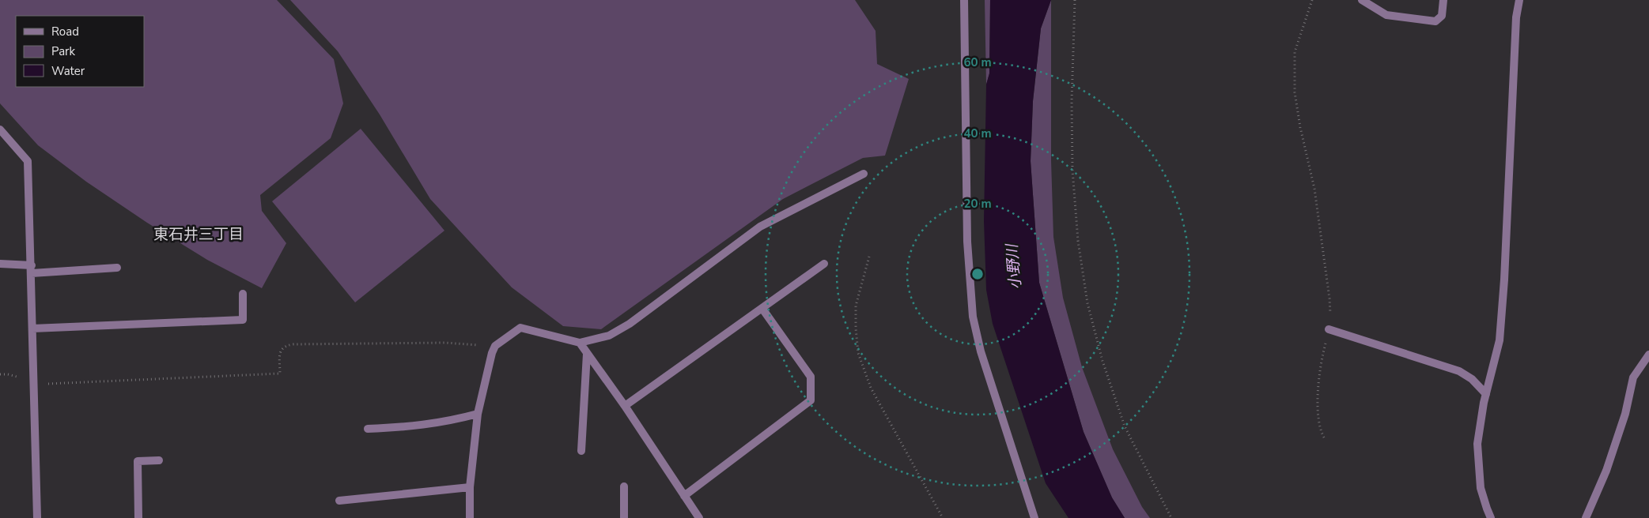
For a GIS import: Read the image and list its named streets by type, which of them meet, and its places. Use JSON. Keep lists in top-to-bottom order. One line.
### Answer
{"districts":["東石井三丁目"],"water":["小野川"],"legend":["Road","Park","Water"],"rings":["60 m","40 m","20 m"]}
